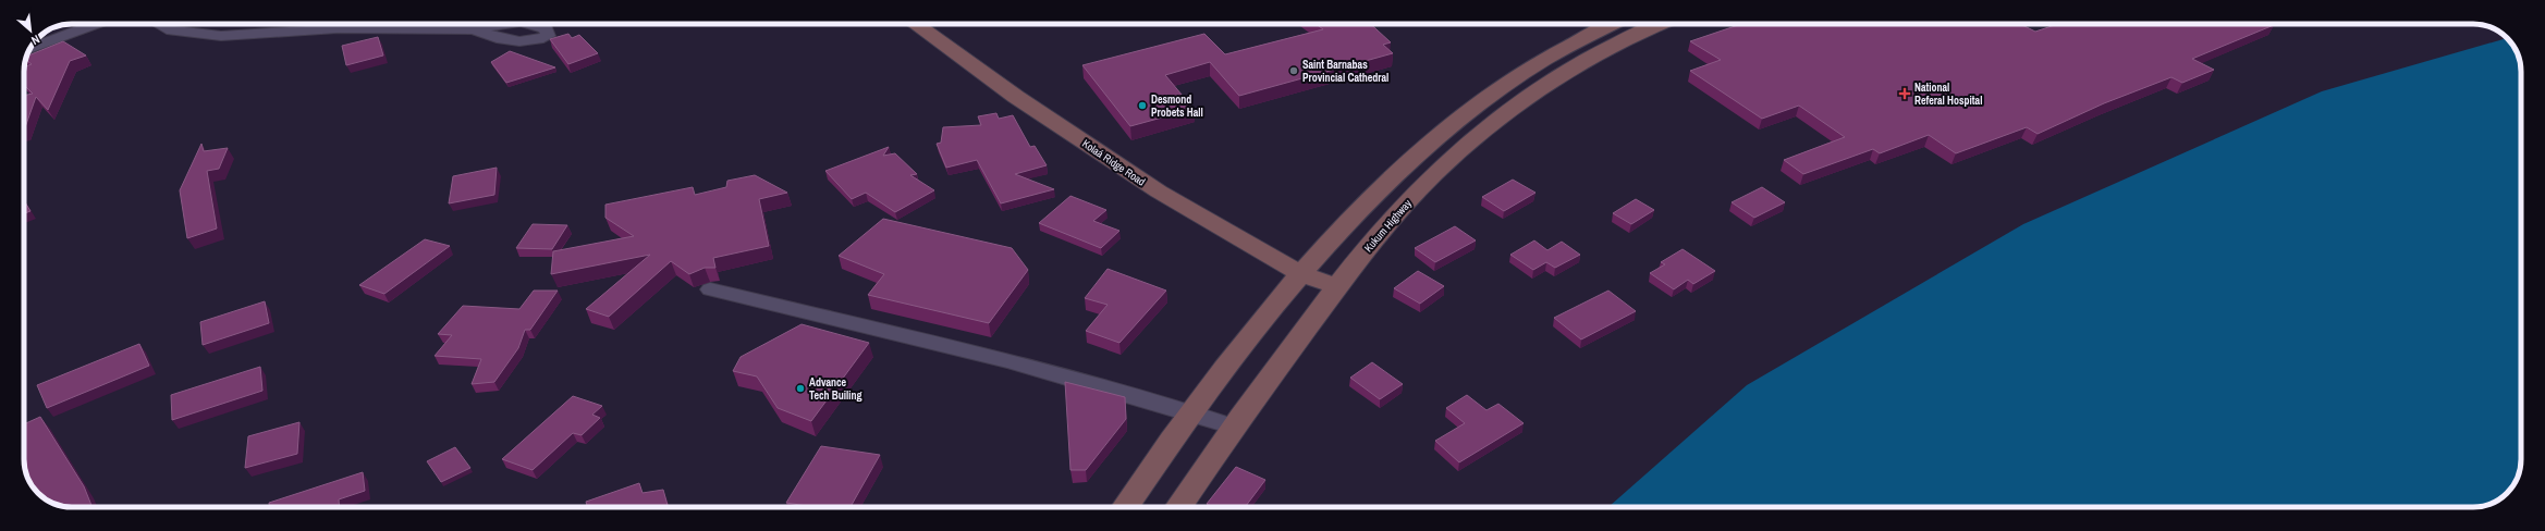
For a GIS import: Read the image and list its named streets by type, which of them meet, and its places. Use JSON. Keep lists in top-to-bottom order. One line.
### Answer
{"streets":{"main road":["Kolaá Ridge Road","Kukum Highway"]},"crossings":[["Kolaá Ridge Road","Kukum Highway"]],"places":{"other":["Saint Barnabas Provincial Cathedral","Desmond Probets Hall","Advance Tech Builing"],"health":["National Referal Hospital"]},"north":"bottom right"}
